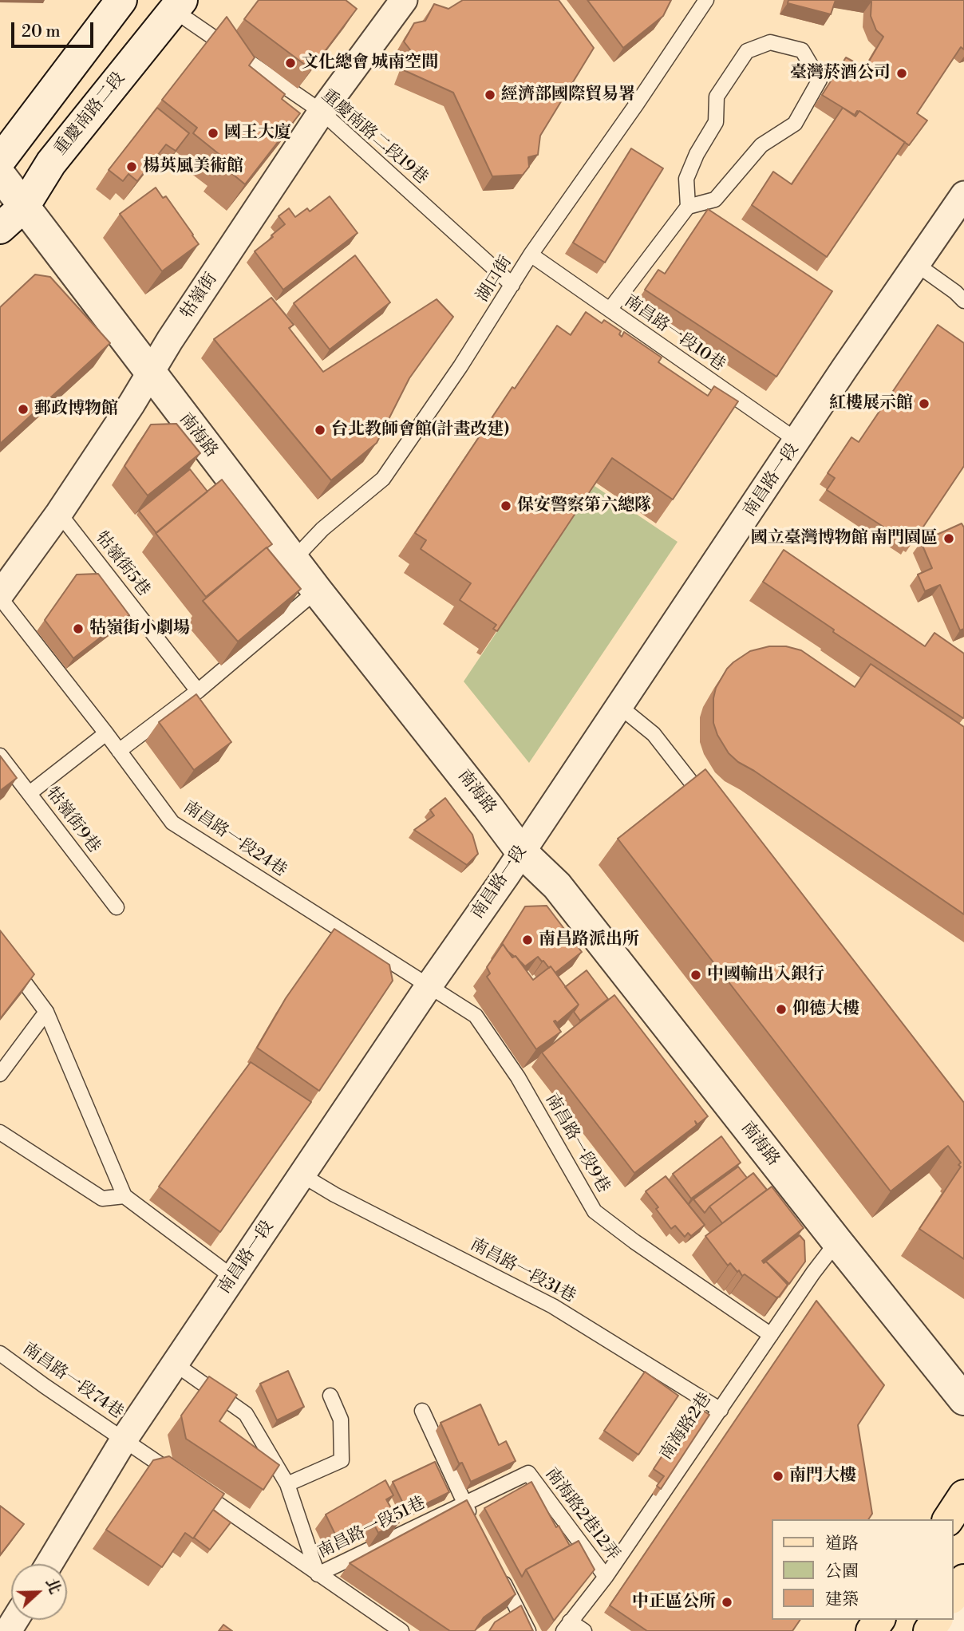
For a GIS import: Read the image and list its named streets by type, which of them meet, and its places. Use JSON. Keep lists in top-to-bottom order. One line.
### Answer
{"streets":{"street":["重慶南路二段","牯嶺街","南海路","南昌路一段"],"lane":["重慶南路二段19巷","湖口街","南昌路一段10巷","牯嶺街5巷","牯嶺街9巷","南昌路一段24巷","南昌路一段9巷","南昌路一段31巷","南昌路一段74巷","南海路2巷","南海路2巷12弄","南昌路一段51巷"]},"crossings":[["重慶南路二段","重慶南路二段19巷"],["重慶南路二段","南海路"],["重慶南路二段19巷","湖口街"],["重慶南路二段19巷","牯嶺街"],["湖口街","南昌路一段10巷"],["湖口街","南海路"],["牯嶺街","南海路"],["牯嶺街","牯嶺街5巷"],["牯嶺街","南昌路一段24巷"],["南昌路一段10巷","南昌路一段"],["南海路","南昌路一段"],["南海路","南海路2巷"],["南昌路一段","南昌路一段24巷"],["南昌路一段","南昌路一段9巷"],["南昌路一段","南昌路一段31巷"],["南昌路一段","南昌路一段74巷"],["南昌路一段","南昌路一段51巷"],["南昌路一段24巷","南昌路一段9巷"],["南昌路一段9巷","南海路2巷"],["南昌路一段31巷","南海路2巷"],["南昌路一段74巷","南昌路一段51巷"],["南海路2巷","南海路2巷12弄"],["南海路2巷12弄","南昌路一段51巷"]],"places":["文化總會 城南空間","臺灣菸酒公司","經濟部國際貿易署","國王大廈","楊英風美術館","紅樓展示館","郵政博物館","台北教師會館(計畫改建)","保安警察第六總隊","國立臺灣博物館 南門園區","牯嶺街小劇場","南昌路派出所","中國輸出入銀行","仰德大樓","南門大樓","中正區公所"],"legend":["道路","公園","建築"],"scale_bar":"20 m","north":"right"}
